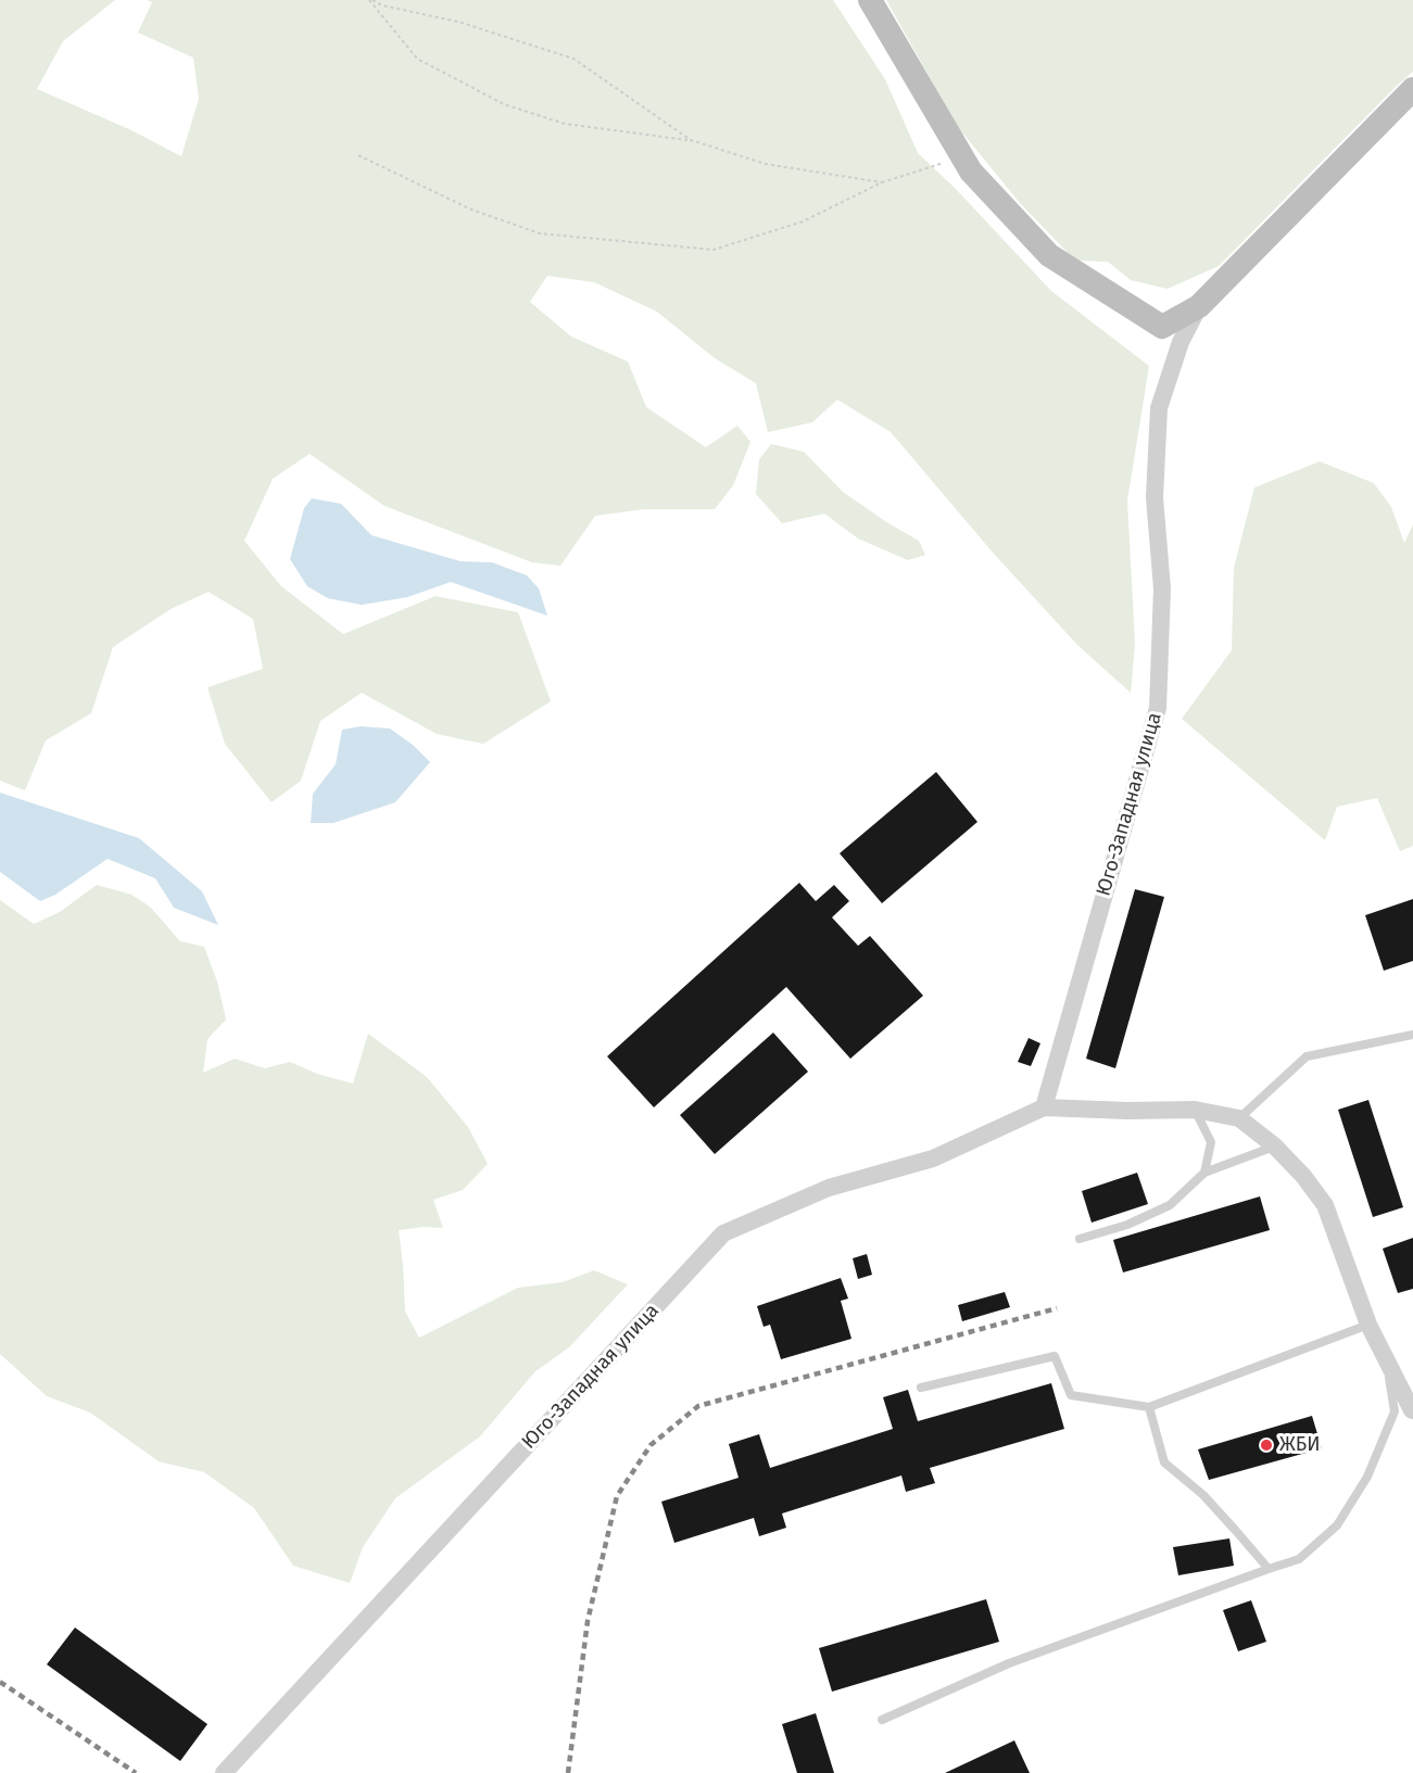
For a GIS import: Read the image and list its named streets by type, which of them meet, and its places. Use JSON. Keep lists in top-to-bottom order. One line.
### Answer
{"streets":{"street":["Юго-Западная улица"]},"places":["ЖБИ"]}
